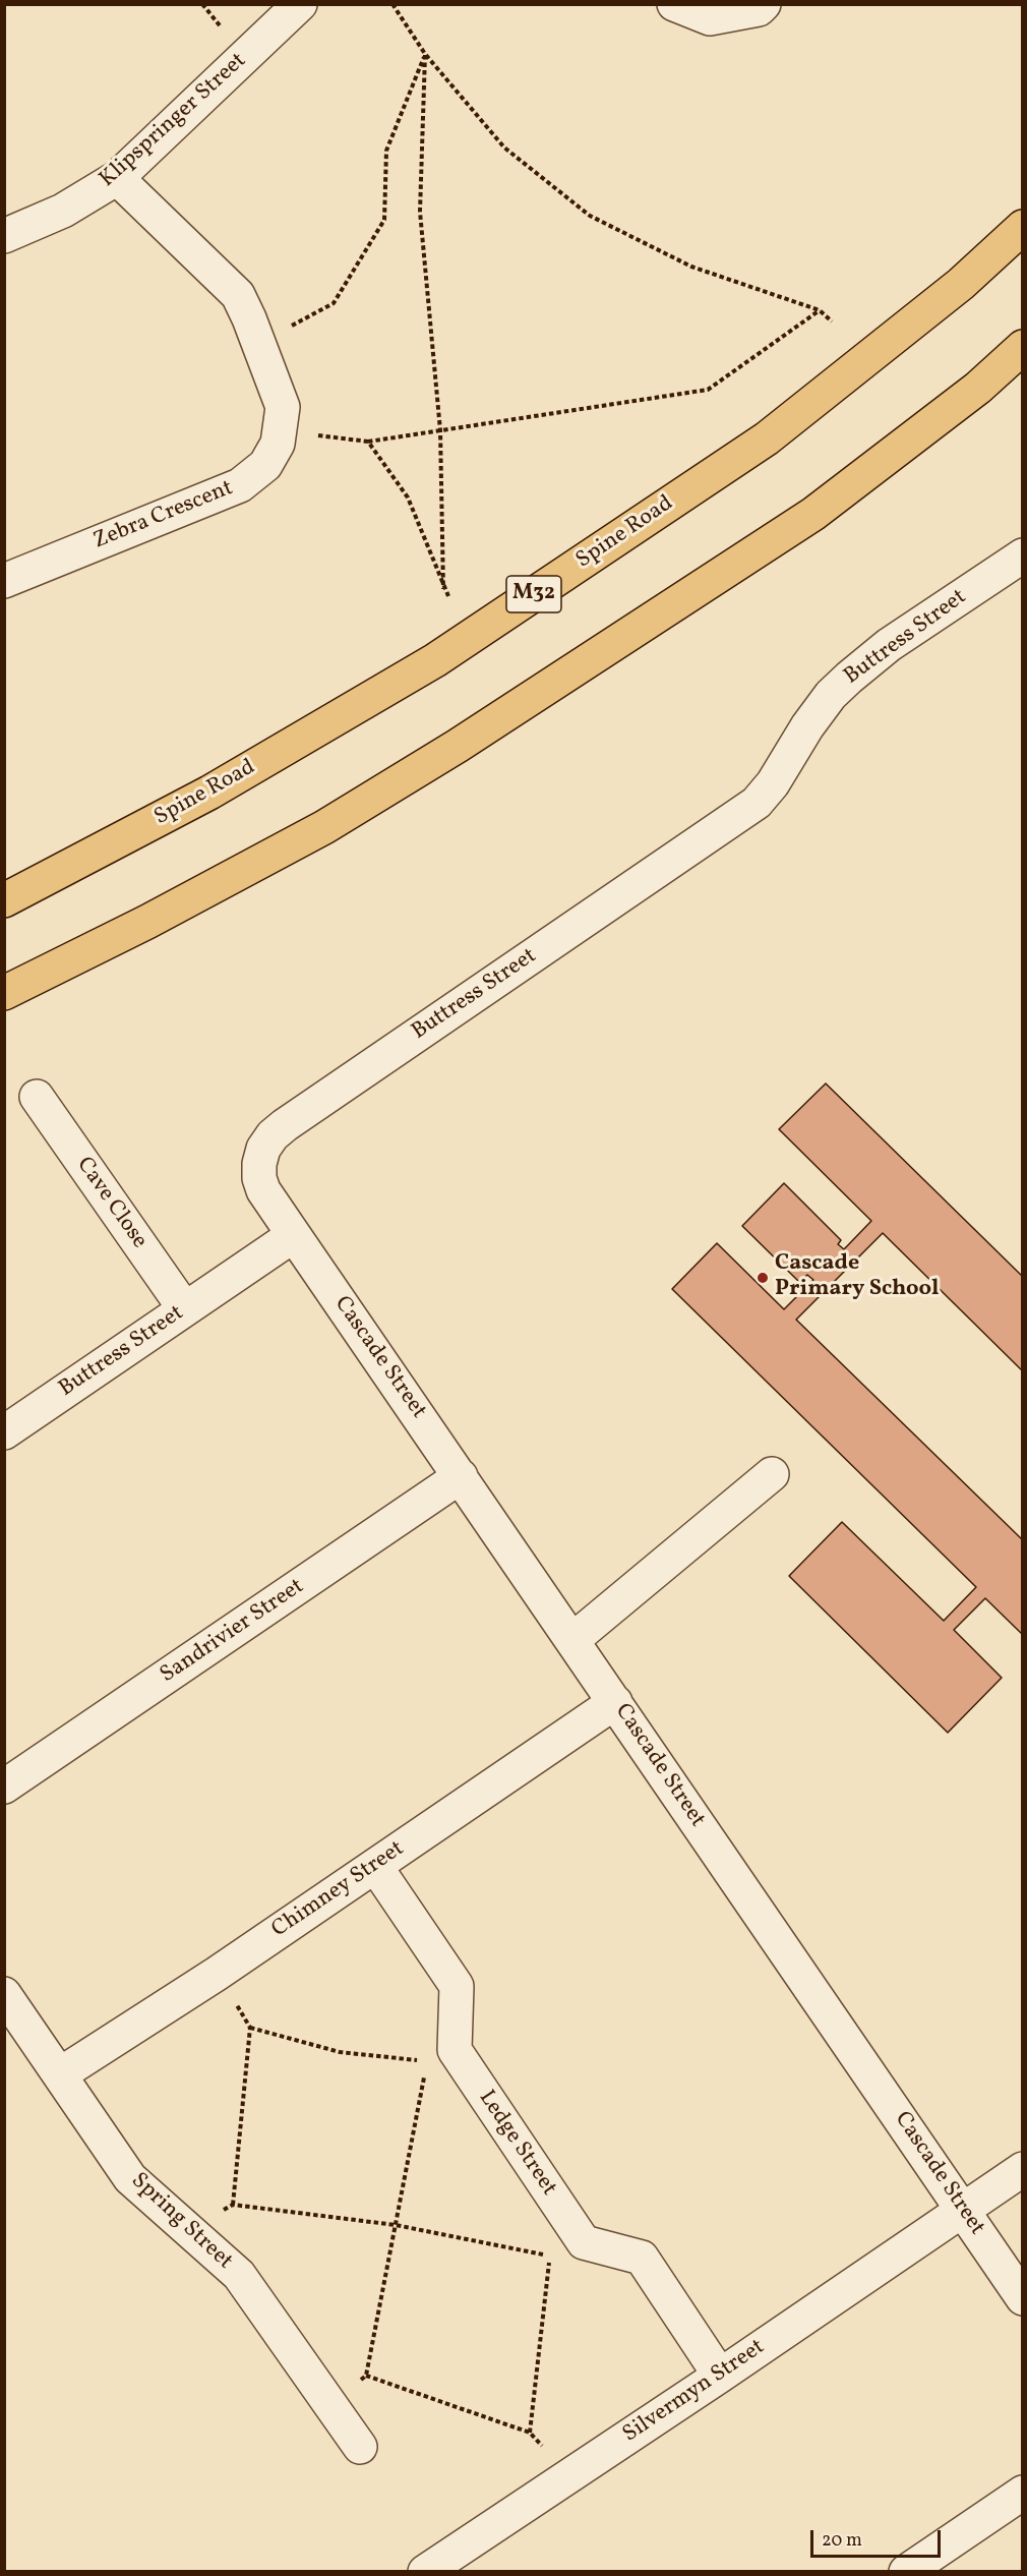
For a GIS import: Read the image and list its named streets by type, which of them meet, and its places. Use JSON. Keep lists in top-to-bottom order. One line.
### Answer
{"streets":{"main road":["Spine Road","M32"],"street":["Klipspringer Street","Zebra Crescent","Buttress Street","Cave Close","Cascade Street","Sandrivier Street","Chimney Street","Ledge Street","Spring Street","Silvermyn Street"]},"crossings":[["Klipspringer Street","Zebra Crescent"],["Buttress Street","Cave Close"],["Buttress Street","Cascade Street"],["Cascade Street","Sandrivier Street"],["Cascade Street","Chimney Street"],["Cascade Street","Silvermyn Street"],["Chimney Street","Ledge Street"],["Chimney Street","Spring Street"],["Ledge Street","Silvermyn Street"]],"places":["Cascade Primary School"],"scale_bar":"20 m"}
